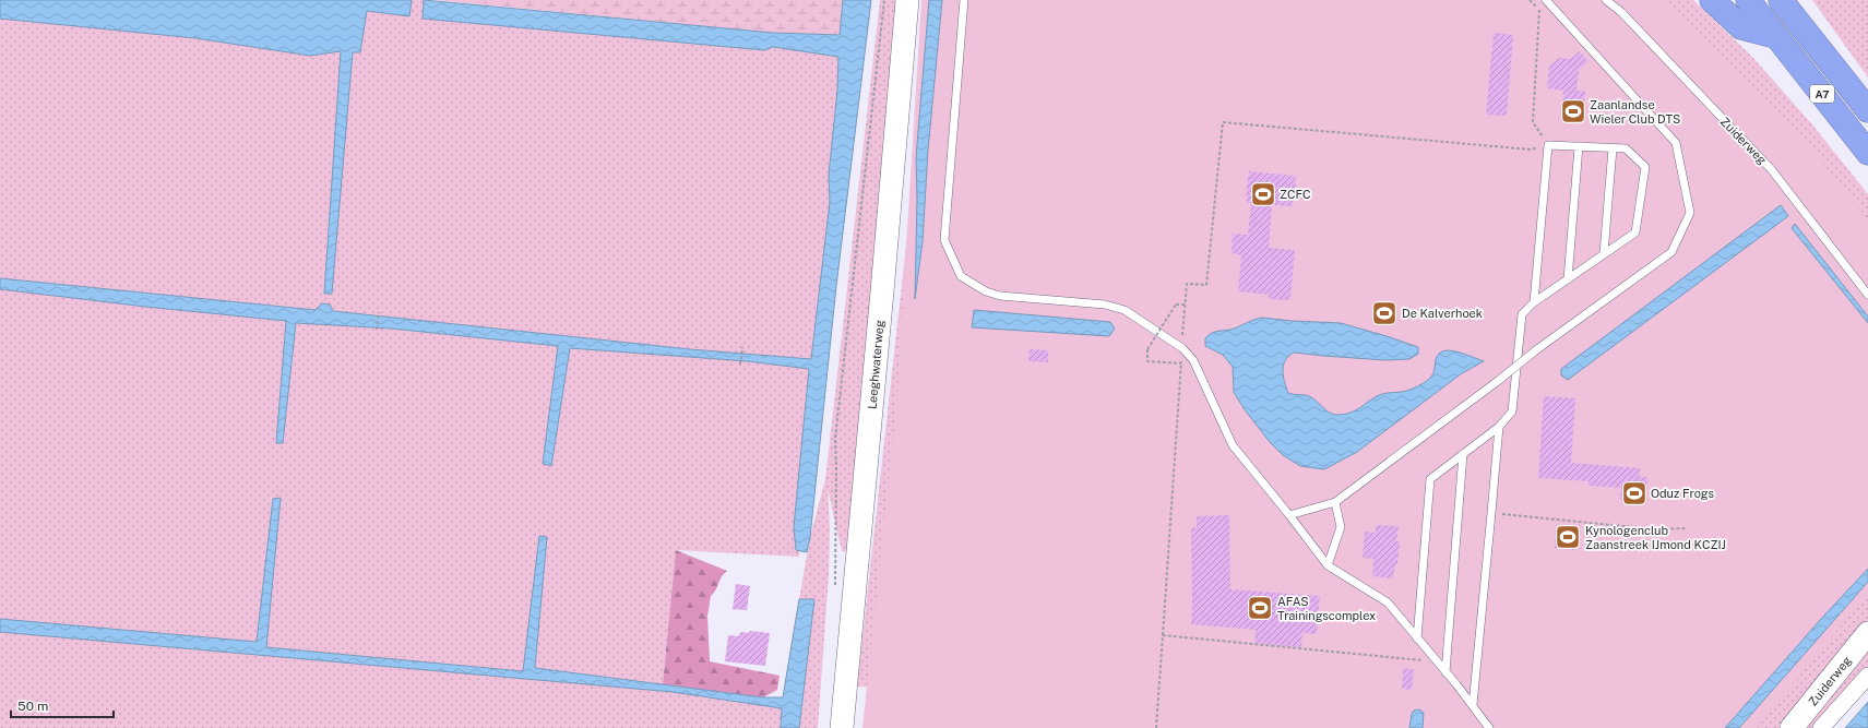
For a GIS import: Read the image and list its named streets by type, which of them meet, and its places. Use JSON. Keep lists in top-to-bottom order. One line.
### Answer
{"streets":{"highway":["A7"],"main road":["Zuiderweg","Leeghwaterweg"]},"places":{"sports":["Zaanlandse Wieler Club DTS","ZCFC","De Kalverhoek","Oduz Frogs","Kynologenclub Zaanstreek IJmond KCZIJ","AFAS Trainingscomplex"]},"scale_bar":"50 m"}
